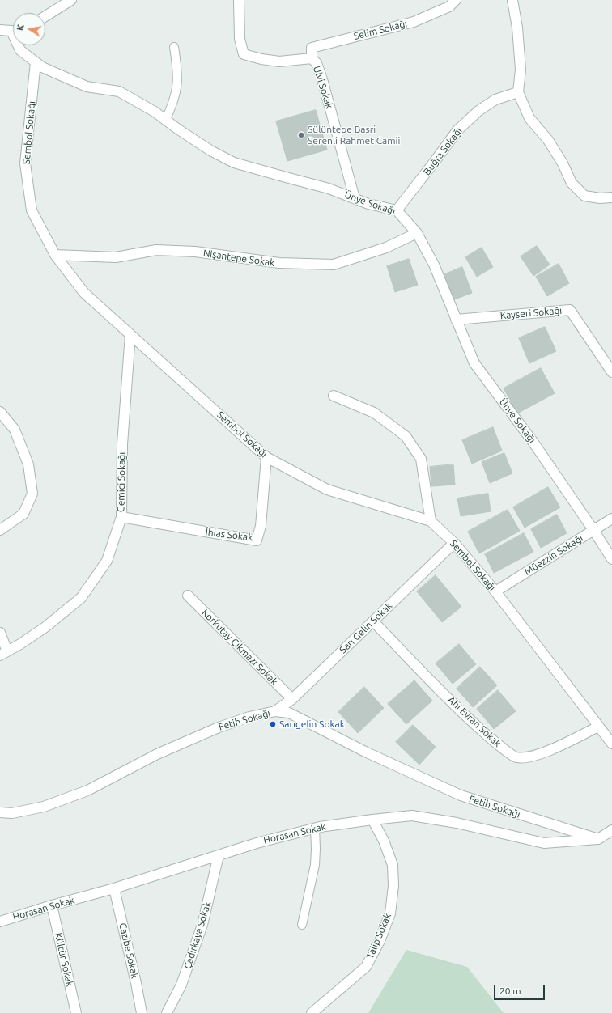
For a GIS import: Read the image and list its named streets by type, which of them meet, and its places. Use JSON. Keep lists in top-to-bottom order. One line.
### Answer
{"streets":{"street":["Selim Sokağı","Ulvi Sokak","Sembol Sokağı","Buğra Sokağı","Ünye Sokağı","Nişantepe Sokak","Kayseri Sokağı","Gemici Sokağı","İhlas Sokak","Müezzin Sokağı","Sarı Gelin Sokak","Korkutay Çıkmazı Sokak","Fetih Sokağı","Ahi Evran Sokak","Horasan Sokak","Çadırkaya Sokak","Talip Sokak","Cazibe Sokak","Kültür Sokak"]},"crossings":[["Selim Sokağı","Ulvi Sokak"],["Ulvi Sokak","Ünye Sokağı"],["Sembol Sokağı","Ünye Sokağı"],["Sembol Sokağı","Nişantepe Sokak"],["Sembol Sokağı","Gemici Sokağı"],["Sembol Sokağı","İhlas Sokak"],["Sembol Sokağı","Müezzin Sokağı"],["Sembol Sokağı","Sarı Gelin Sokak"],["Sembol Sokağı","Ahi Evran Sokak"],["Buğra Sokağı","Ünye Sokağı"],["Ünye Sokağı","Nişantepe Sokak"],["Ünye Sokağı","Kayseri Sokağı"],["Ünye Sokağı","Müezzin Sokağı"],["Gemici Sokağı","İhlas Sokak"],["Sarı Gelin Sokak","Korkutay Çıkmazı Sokak"],["Sarı Gelin Sokak","Fetih Sokağı"],["Sarı Gelin Sokak","Ahi Evran Sokak"],["Fetih Sokağı","Horasan Sokak"],["Horasan Sokak","Çadırkaya Sokak"],["Horasan Sokak","Talip Sokak"],["Horasan Sokak","Cazibe Sokak"],["Horasan Sokak","Kültür Sokak"]],"places":["Sülüntepe Basri Serenli Rahmet Camii","Sarıgelin Sokak"],"scale_bar":"20 m","north":"left"}
